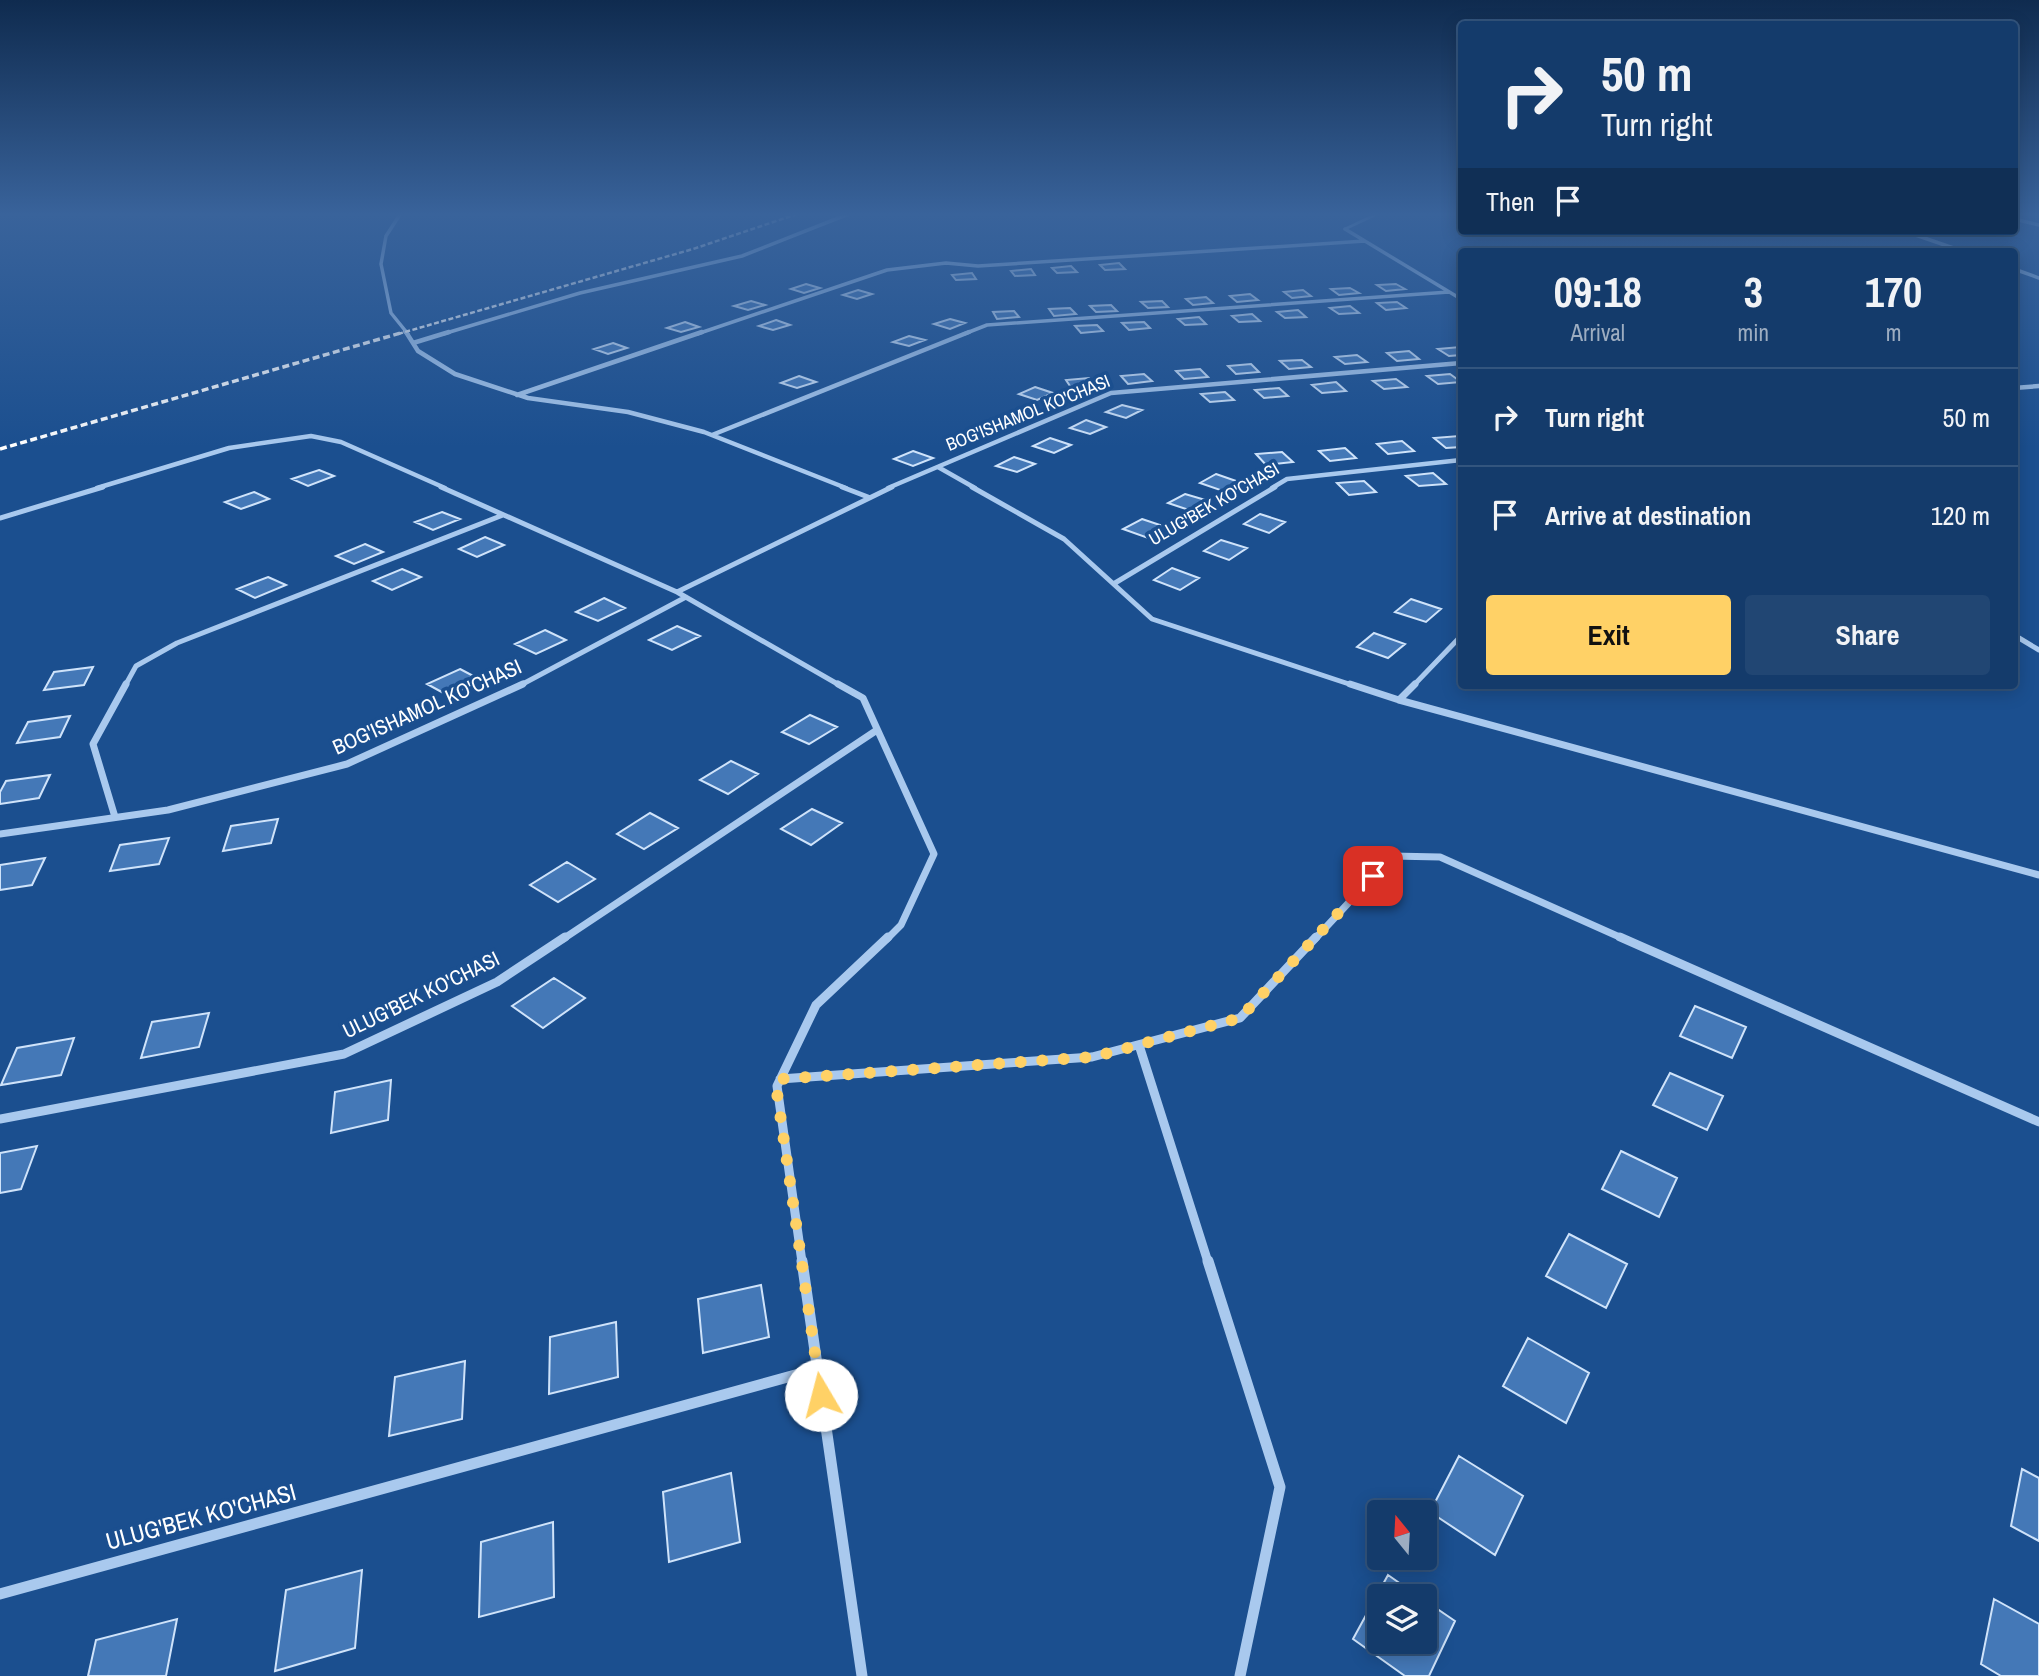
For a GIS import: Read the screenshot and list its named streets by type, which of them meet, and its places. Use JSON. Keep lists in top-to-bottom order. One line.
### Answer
{"streets":{"street":["BOG'ISHAMOL KO'CHASI","ULUG'BEK KO'CHASI"]},"north":"top","page":{"turn":["50 m","Turn right"],"then":"Then","eta":["09:18","Arrival","3","min","170","m"],"list":[{"name":"Turn right","value":"50 m"},{"name":"Arrive at destination","value":"120 m"}],"buttons":["Exit","Share"]}}
